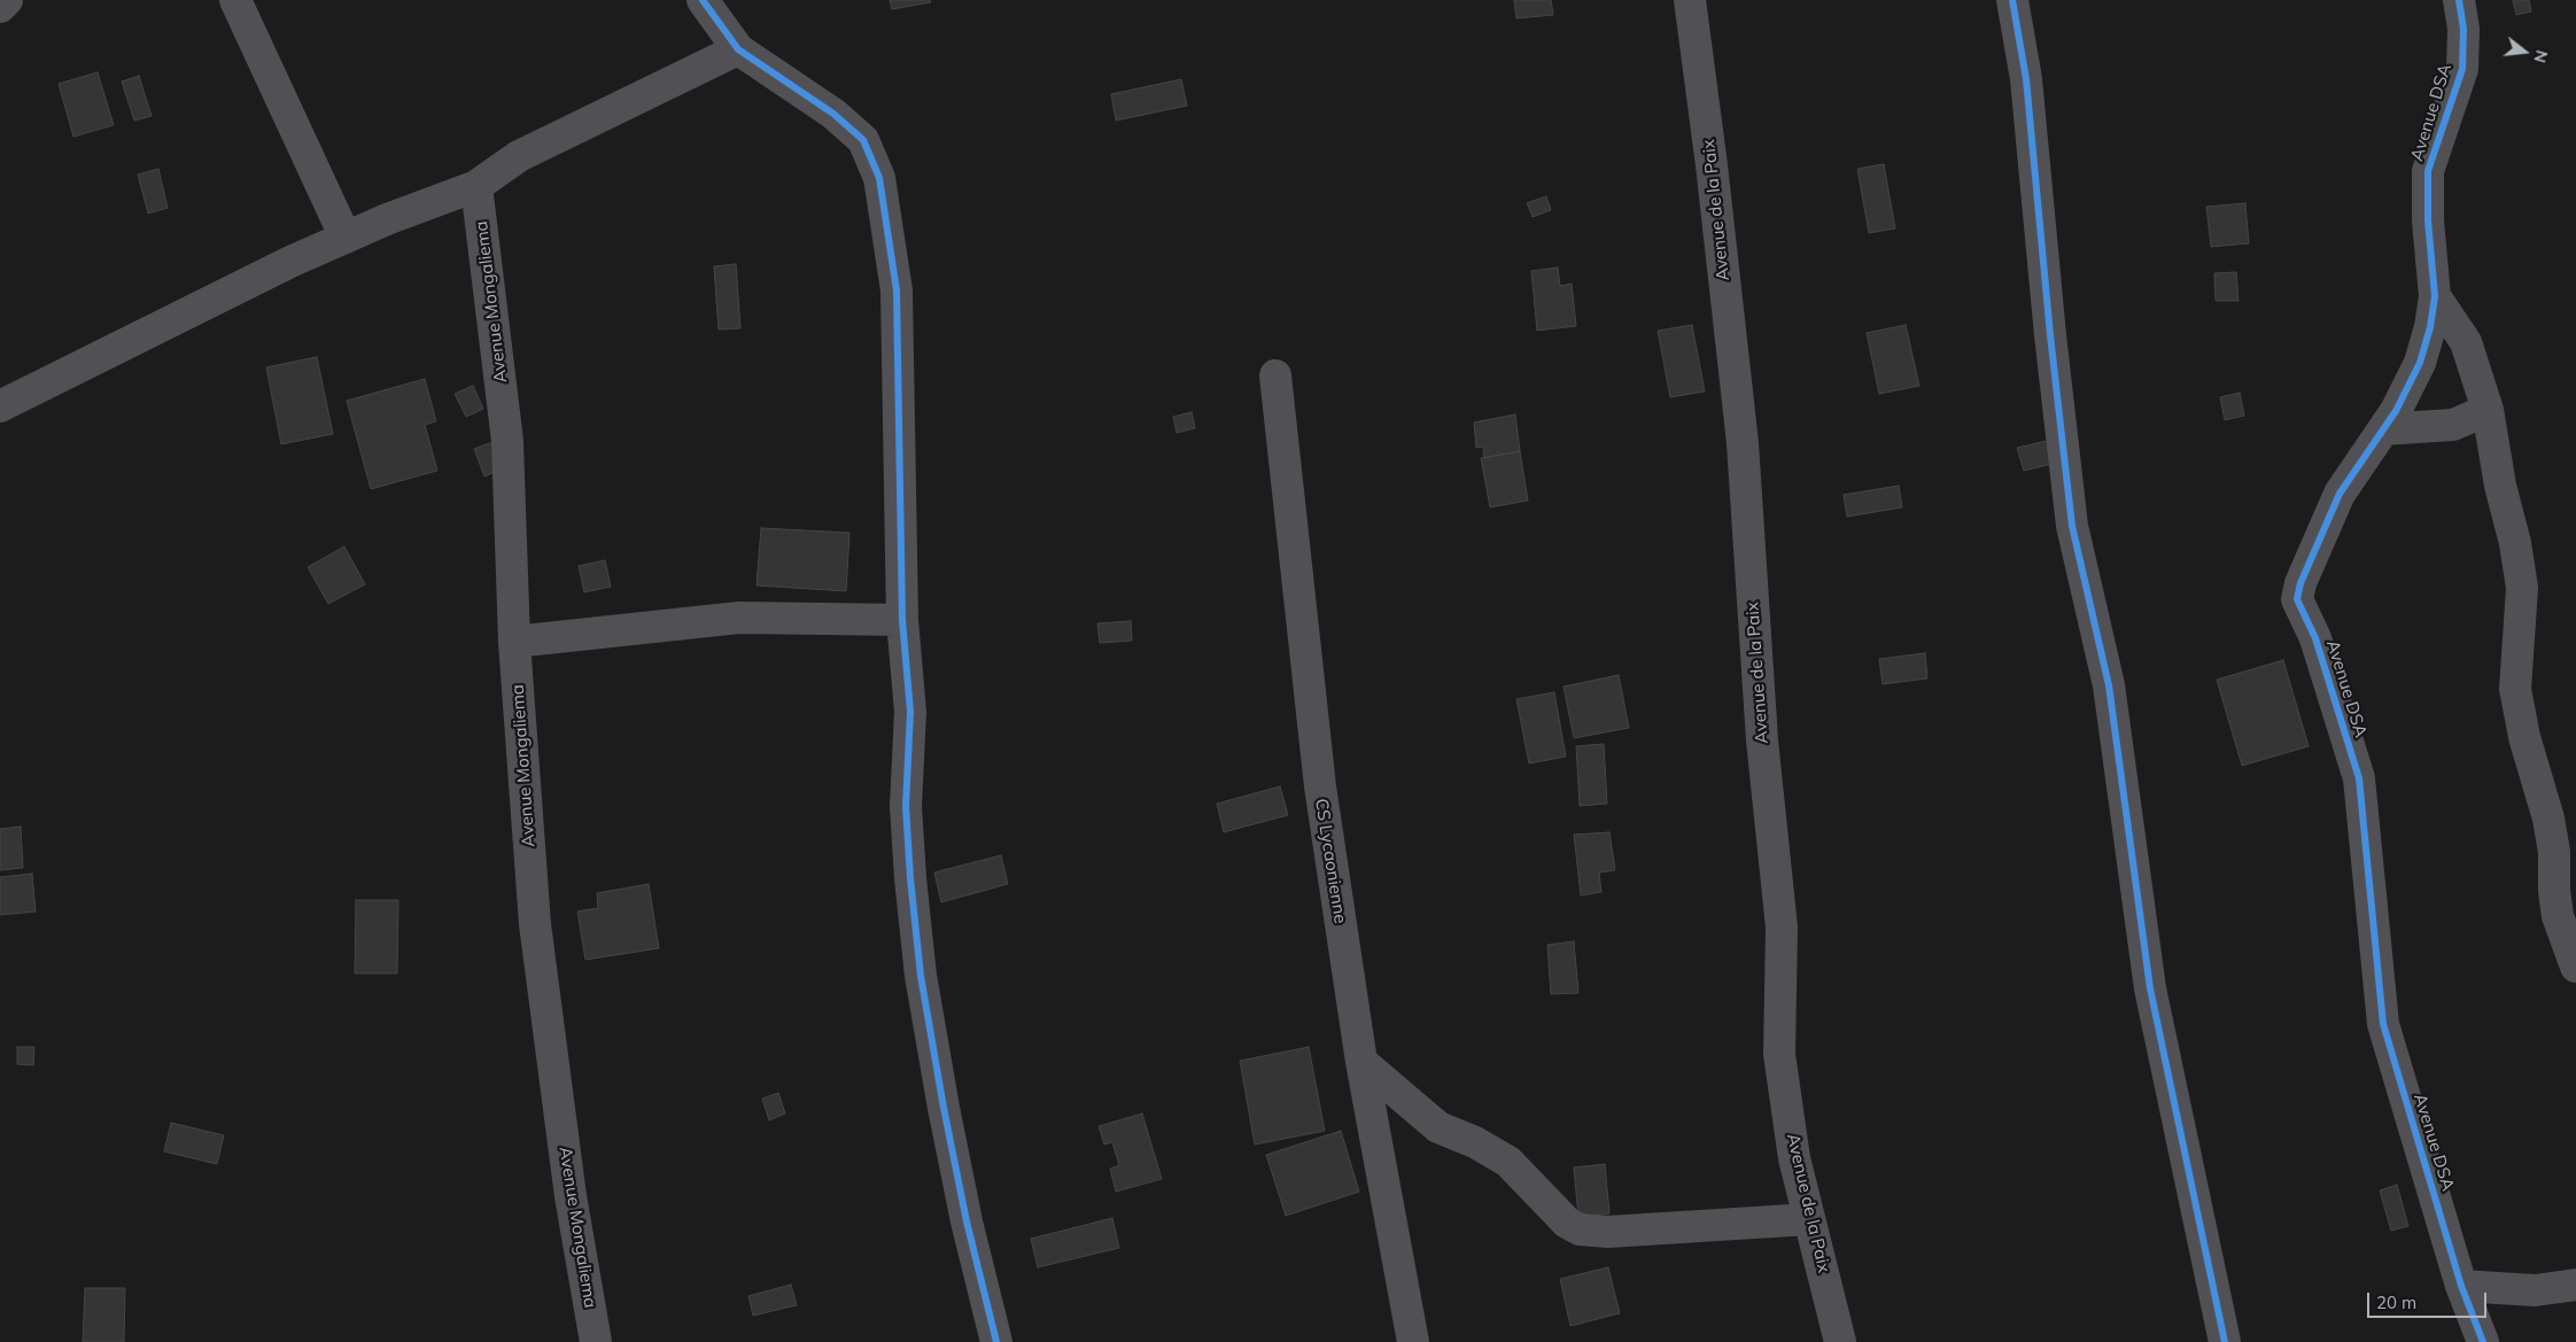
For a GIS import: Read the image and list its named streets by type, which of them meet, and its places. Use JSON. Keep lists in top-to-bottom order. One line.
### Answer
{"streets":{"street":["Avenue DSA","Avenue de la Paix","Avenue Mongaliema","CS Lycaonienne"]},"scale_bar":"20 m","north":"right"}
